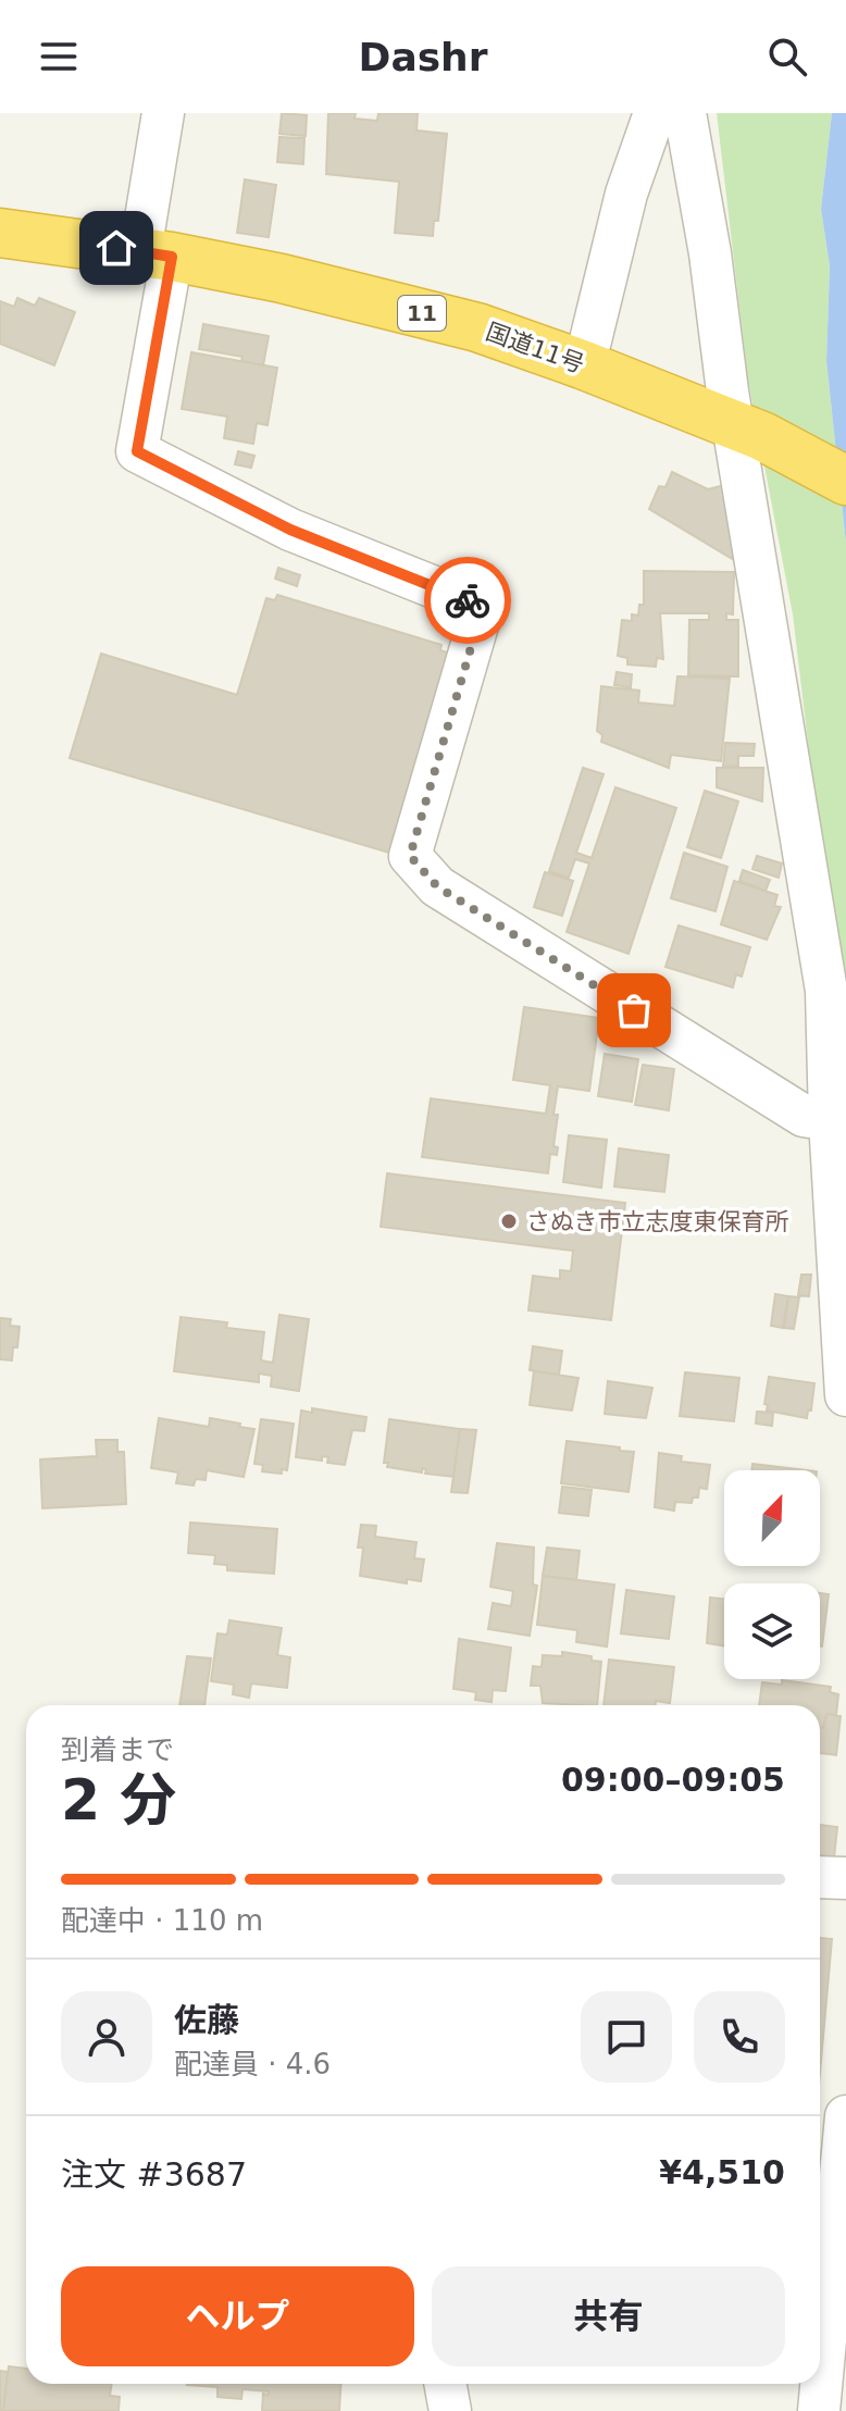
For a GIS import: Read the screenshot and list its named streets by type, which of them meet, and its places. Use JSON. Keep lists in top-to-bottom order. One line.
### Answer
{"streets":{"highway":["11","国道11号"]},"places":["さぬき市立志度東保育所"],"north":"top right","page":{"header":"Dashr","heading":["2 分","到着まで","09:00–09:05"],"panel":["佐藤","配達員 · 4.6","注文 #3687","¥4,510"],"bar":"配達中 · 110 m","buttons":["ヘルプ","共有"]}}
